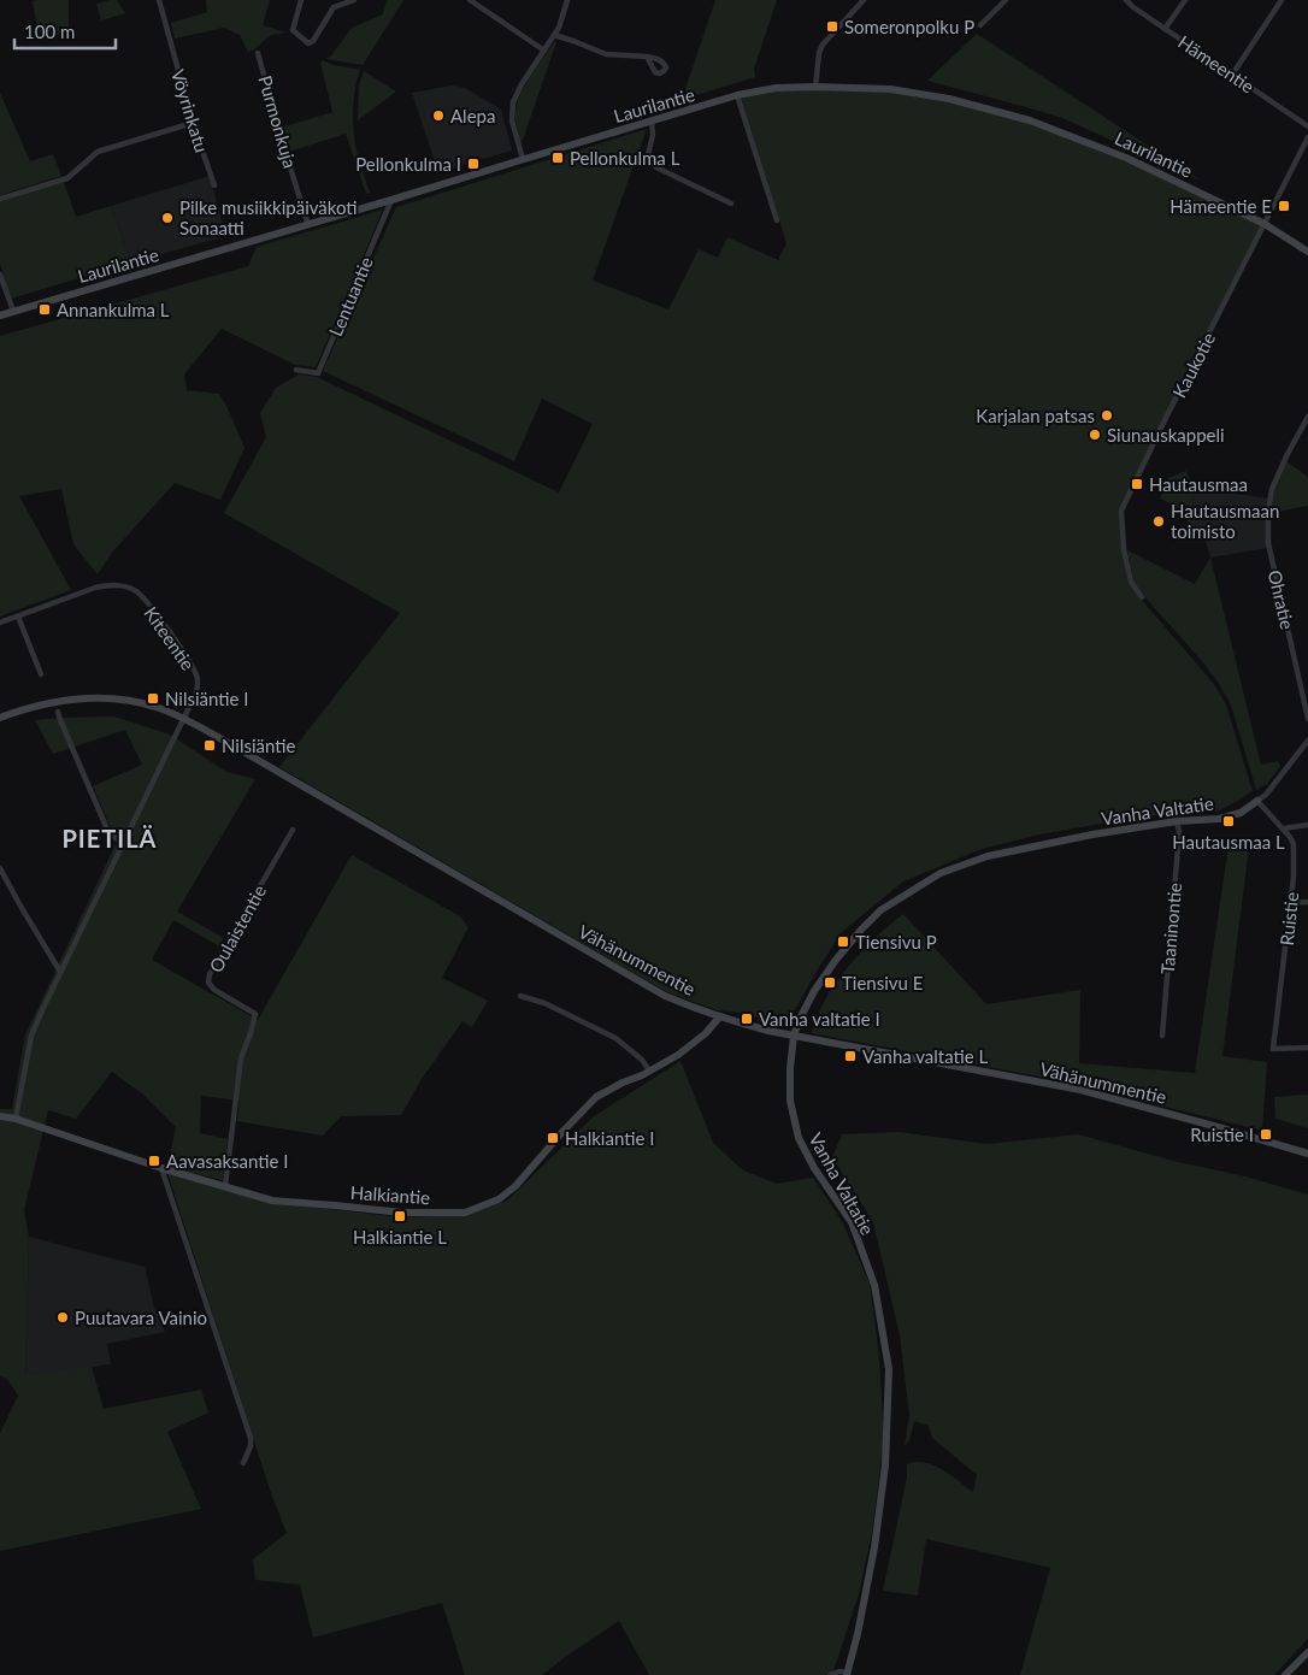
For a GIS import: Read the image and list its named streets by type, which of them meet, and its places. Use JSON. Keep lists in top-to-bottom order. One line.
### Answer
{"streets":{"street":["Hämeentie","Laurilantie","Vöyrinkatu","Purmonkuja","Lentuantie","Kaukotie","Ohratie","Kiteentie","Vanha Valtatie","Ruistie","Oulaistentie","Taaninontie","Vähänummentie","Halkiantie"]},"crossings":[["Laurilantie","Purmonkuja"],["Laurilantie","Lentuantie"],["Laurilantie","Kaukotie"],["Kiteentie","Vähänummentie"],["Vanha Valtatie","Ruistie"],["Vanha Valtatie","Taaninontie"],["Vanha Valtatie","Vähänummentie"],["Oulaistentie","Halkiantie"],["Vähänummentie","Halkiantie"]],"districts":["PIETILÄ"],"places":{"transit":["Someronpolku P","Pellonkulma L","Pellonkulma I","Hämeentie E","Annankulma L","Hautausmaa","Nilsiäntie I","Nilsiäntie","Hautausmaa L","Tiensivu P","Tiensivu E","Vanha valtatie I","Vanha valtatie L","Ruistie I","Halkiantie I","Aavasaksantie I","Halkiantie L"],"other":["Alepa","Pilke musiikkipäiväkoti Sonaatti","Karjalan patsas","Siunauskappeli","Hautausmaan toimisto","Puutavara Vainio"]},"scale_bar":"100 m"}
